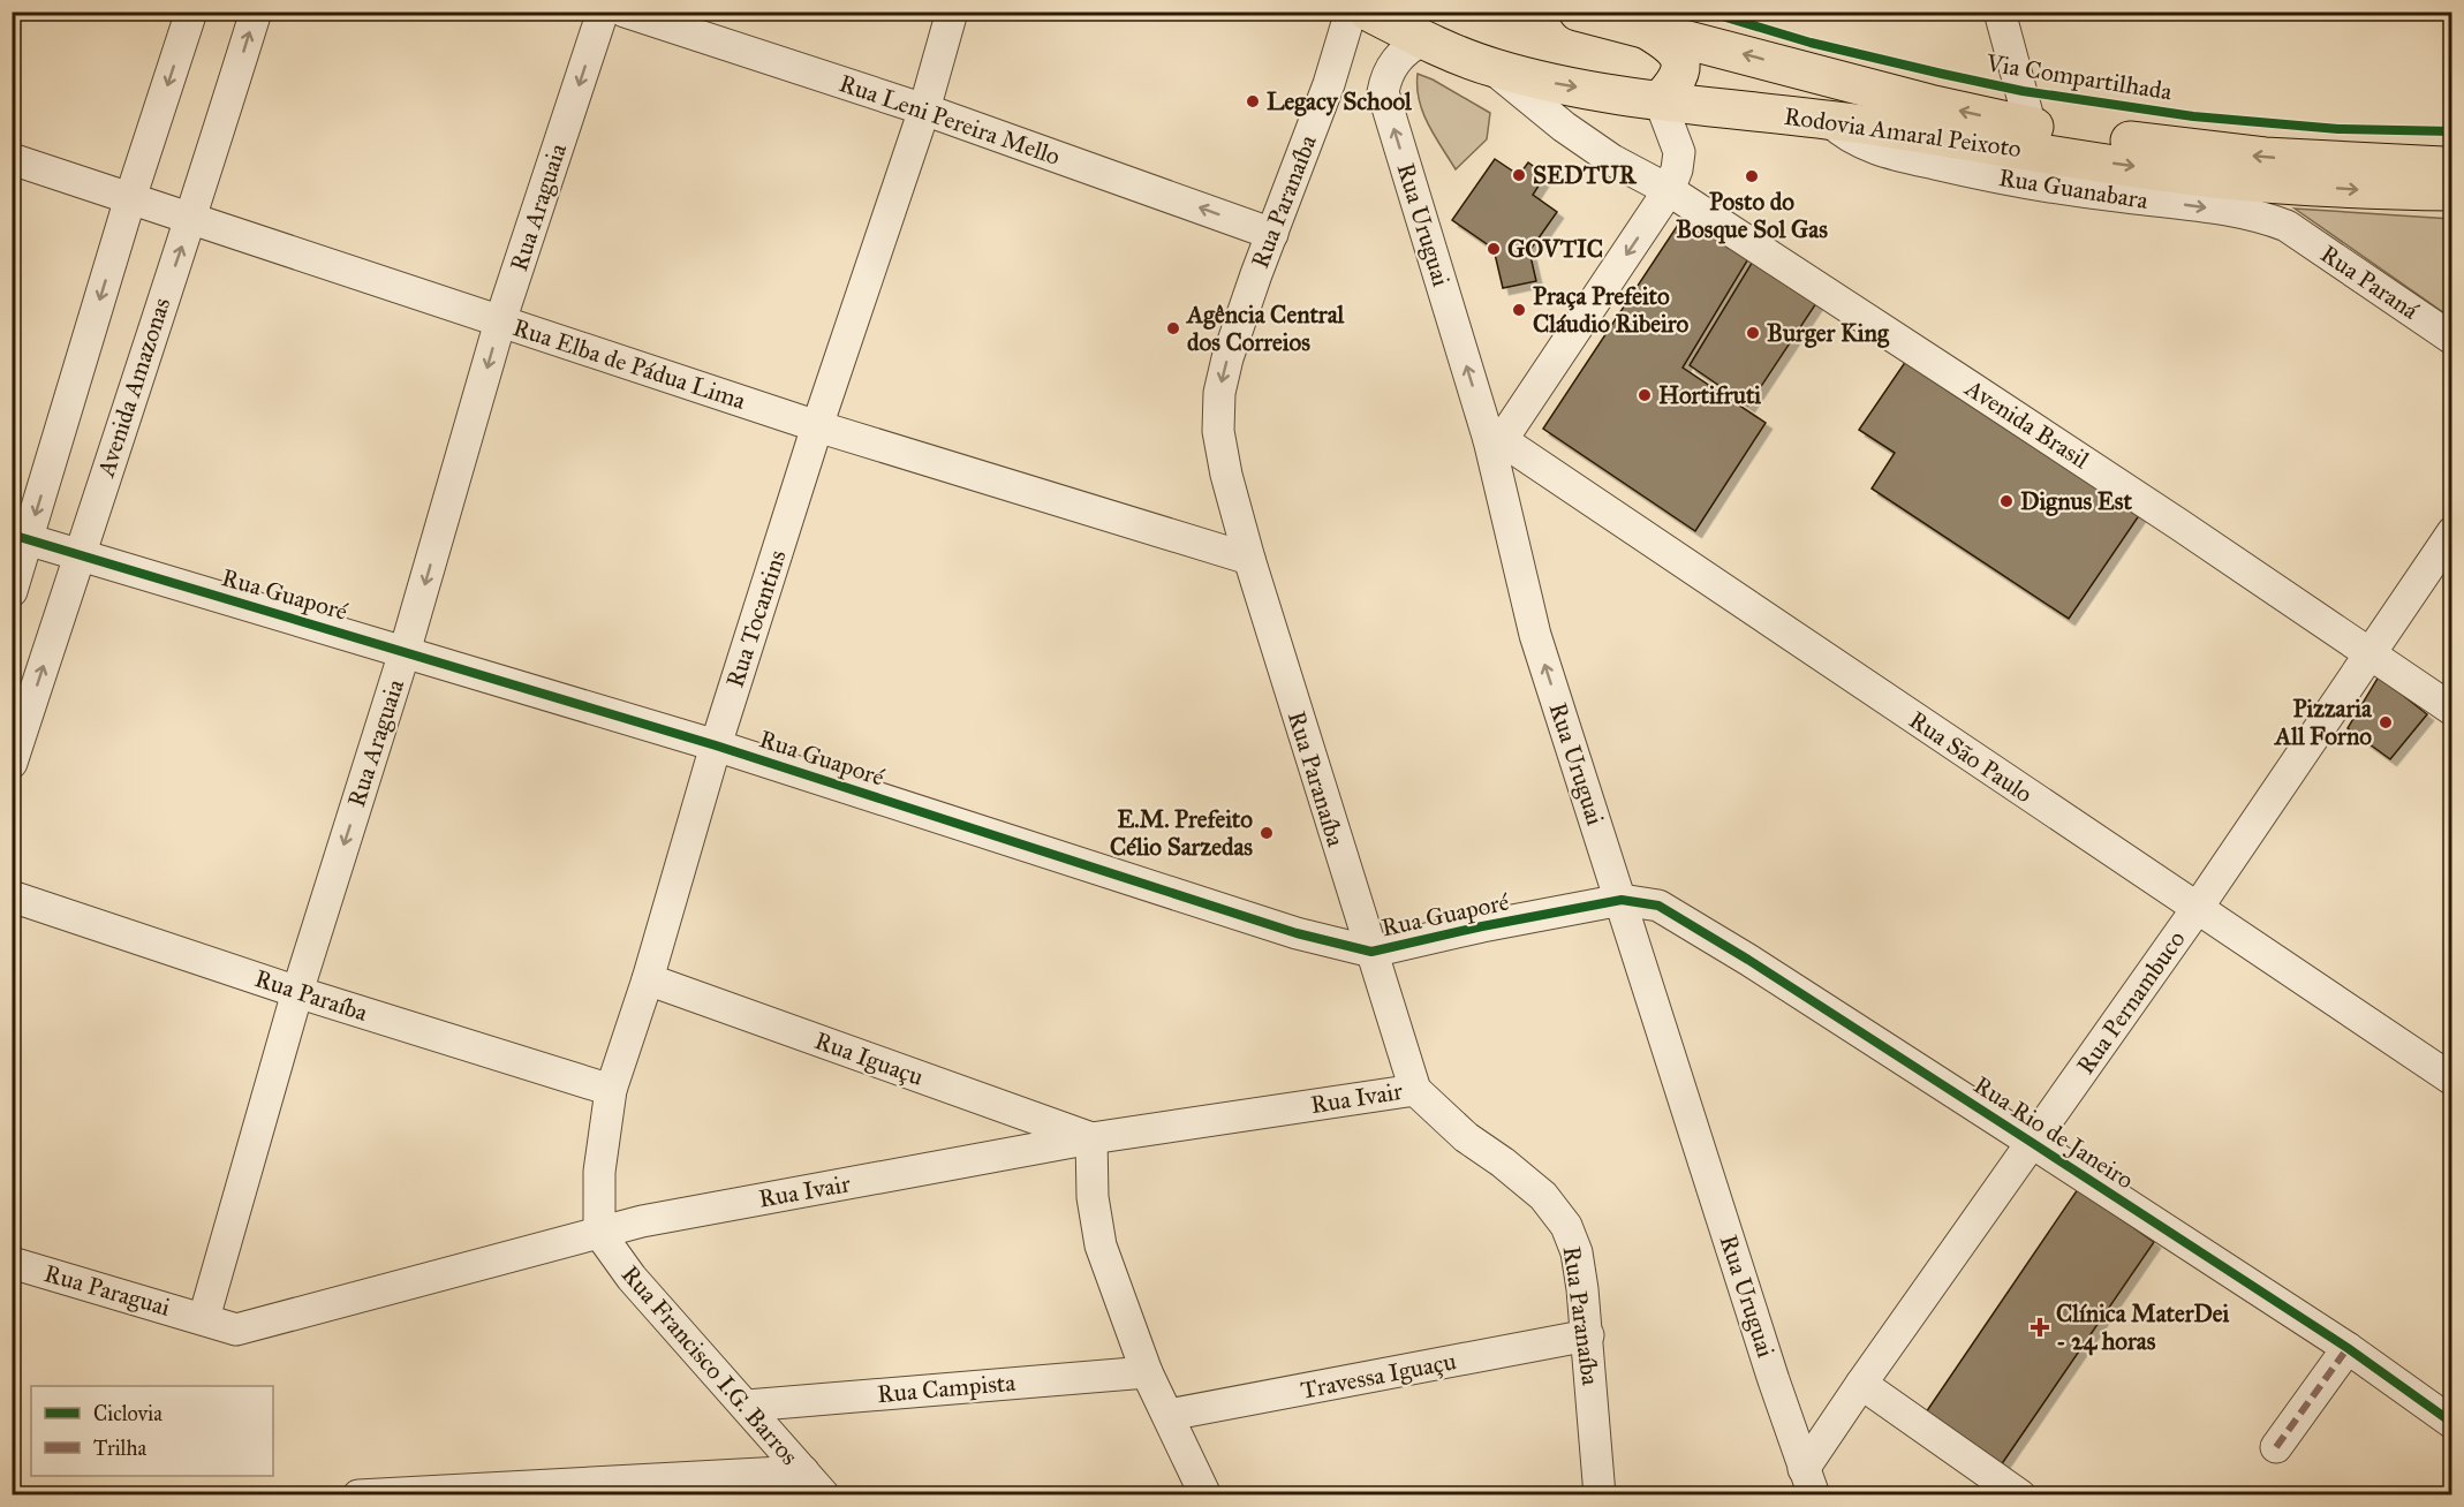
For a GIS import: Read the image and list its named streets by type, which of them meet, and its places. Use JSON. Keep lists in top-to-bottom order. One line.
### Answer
{"streets":{"highway":["Rodovia Amaral Peixoto"],"street":["Rua Leni Pereira Mello","Rua Guanabara","Rua Paranaíba","Rua Araguaia","Rua Uruguai","Rua Paraná","Rua Elba de Pádua Lima","Avenida Amazonas","Avenida Brasil","Rua Guaporé","Rua Tocantins","Rua São Paulo","Rua Paraíba","Rua Pernambuco","Rua Iguaçu","Rua Ivair","Rua Rio de Janeiro","Rua Paraguai","Rua Francisco I.G. Barros","Travessa Iguaçu","Rua Campista"],"cycle path":["Via Compartilhada"]},"crossings":[["Rua Leni Pereira Mello","Rua Paranaíba"],["Rua Leni Pereira Mello","Rua Tocantins"],["Rodovia Amaral Peixoto","Rua Guanabara"],["Rodovia Amaral Peixoto","Avenida Brasil"],["Rua Guanabara","Rua Paraná"],["Rua Paranaíba","Rua Elba de Pádua Lima"],["Rua Paranaíba","Rua Guaporé"],["Rua Paranaíba","Rua Ivair"],["Rua Paranaíba","Travessa Iguaçu"],["Rua Araguaia","Rua Elba de Pádua Lima"],["Rua Araguaia","Rua Guaporé"],["Rua Araguaia","Rua Paraíba"],["Rua Araguaia","Rua Ivair"],["Rua Araguaia","Rua Paraguai"],["Rua Uruguai","Rua Guaporé"],["Rua Uruguai","Rua São Paulo"],["Rua Uruguai","Rua Pernambuco"],["Rua Uruguai","Rua Rio de Janeiro"],["Rua Elba de Pádua Lima","Avenida Amazonas"],["Rua Elba de Pádua Lima","Rua Tocantins"],["Avenida Amazonas","Rua Guaporé"],["Avenida Brasil","Rua Pernambuco"],["Rua Guaporé","Rua Tocantins"],["Rua Guaporé","Rua Rio de Janeiro"],["Rua Tocantins","Rua Paraíba"],["Rua Tocantins","Rua Iguaçu"],["Rua Tocantins","Rua Ivair"],["Rua Tocantins","Rua Francisco I.G. Barros"],["Rua São Paulo","Rua Pernambuco"],["Rua Pernambuco","Rua Rio de Janeiro"],["Rua Iguaçu","Rua Ivair"],["Rua Ivair","Rua Paraguai"],["Rua Ivair","Rua Francisco I.G. Barros"],["Rua Francisco I.G. Barros","Rua Campista"]],"one_way":["Rua Leni Pereira Mello","Rua Guanabara","Rua Araguaia","Rua Uruguai"],"places":{"other":["Legacy School","SEDTUR","Posto do Bosque Sol Gas","GOVTIC","Praça Prefeito Cláudio Ribeiro","Agência Central dos Correios","Burger King","Hortifruti","Dignus Est","Pizzaria All Forno","E.M. Prefeito Célio Sarzedas"],"health":["Clínica MaterDei - 24 horas"]},"legend":["Ciclovia","Trilha"]}
